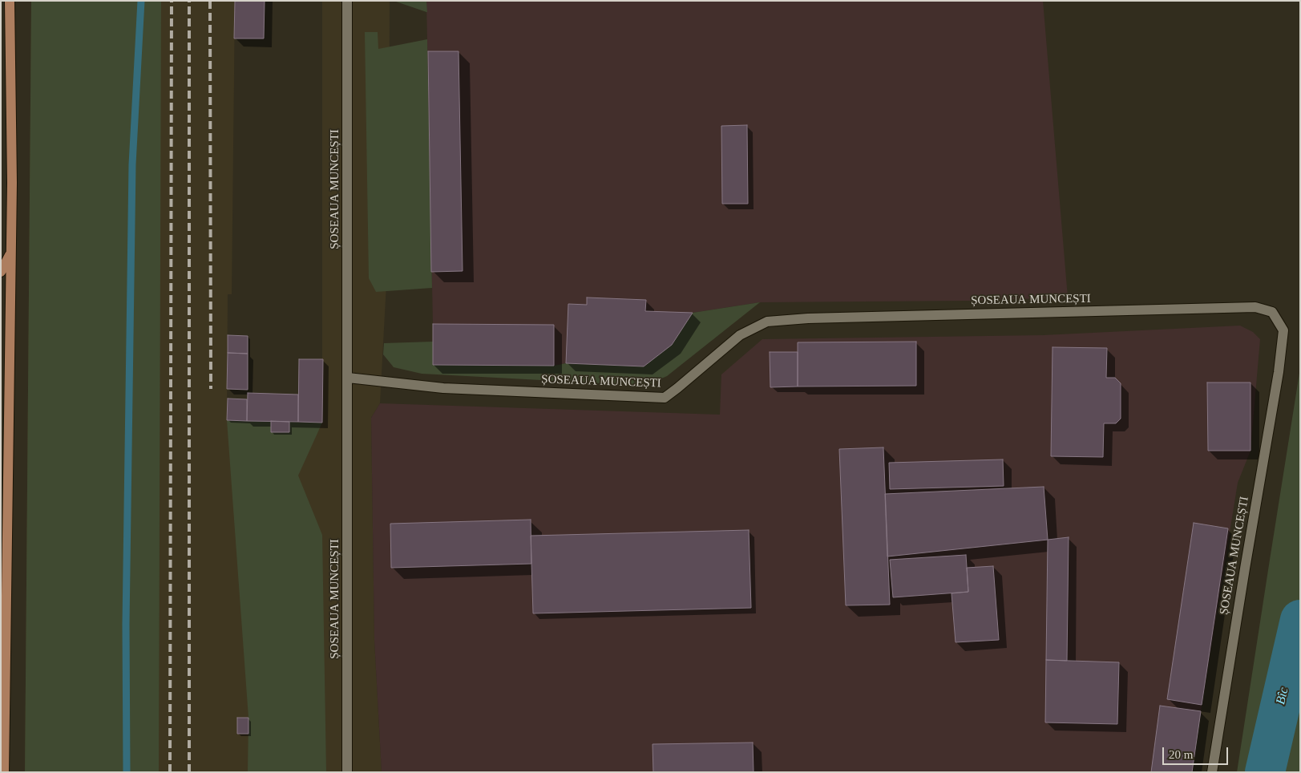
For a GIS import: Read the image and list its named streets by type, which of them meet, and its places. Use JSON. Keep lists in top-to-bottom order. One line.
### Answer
{"streets":{"lane":["ȘOSEAUA MUNCEȘTI"]},"water":["Bîc"],"scale_bar":"20 m"}
